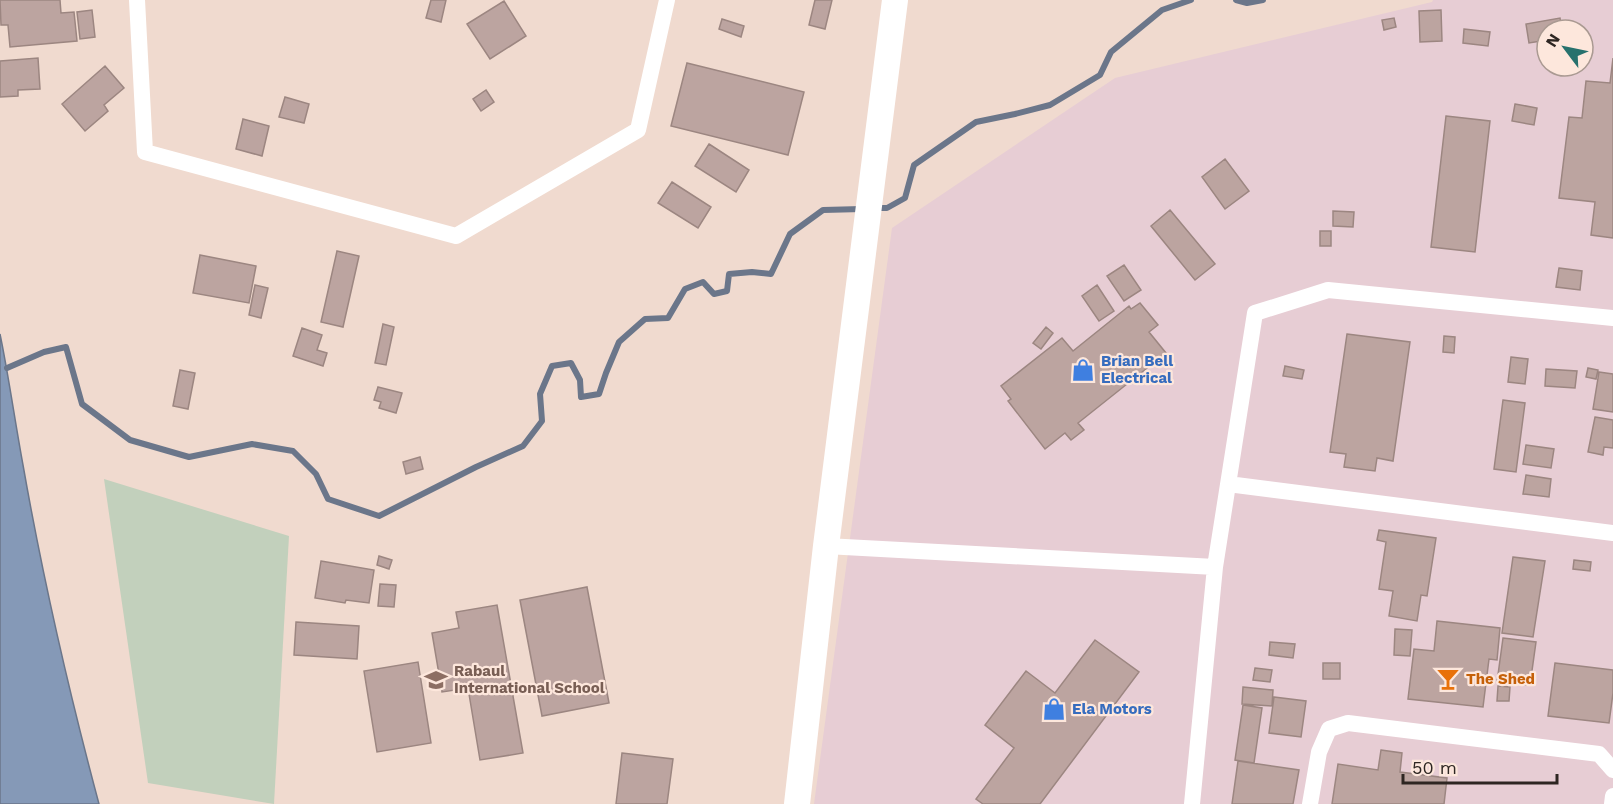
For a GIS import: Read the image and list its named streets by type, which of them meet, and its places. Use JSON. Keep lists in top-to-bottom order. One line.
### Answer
{"places":{"shop":["Brian Bell Electrical","Ela Motors"],"bar":["The Shed"],"school or university":["Rabaul International School"]},"scale_bar":"50 m","north":"top left"}
